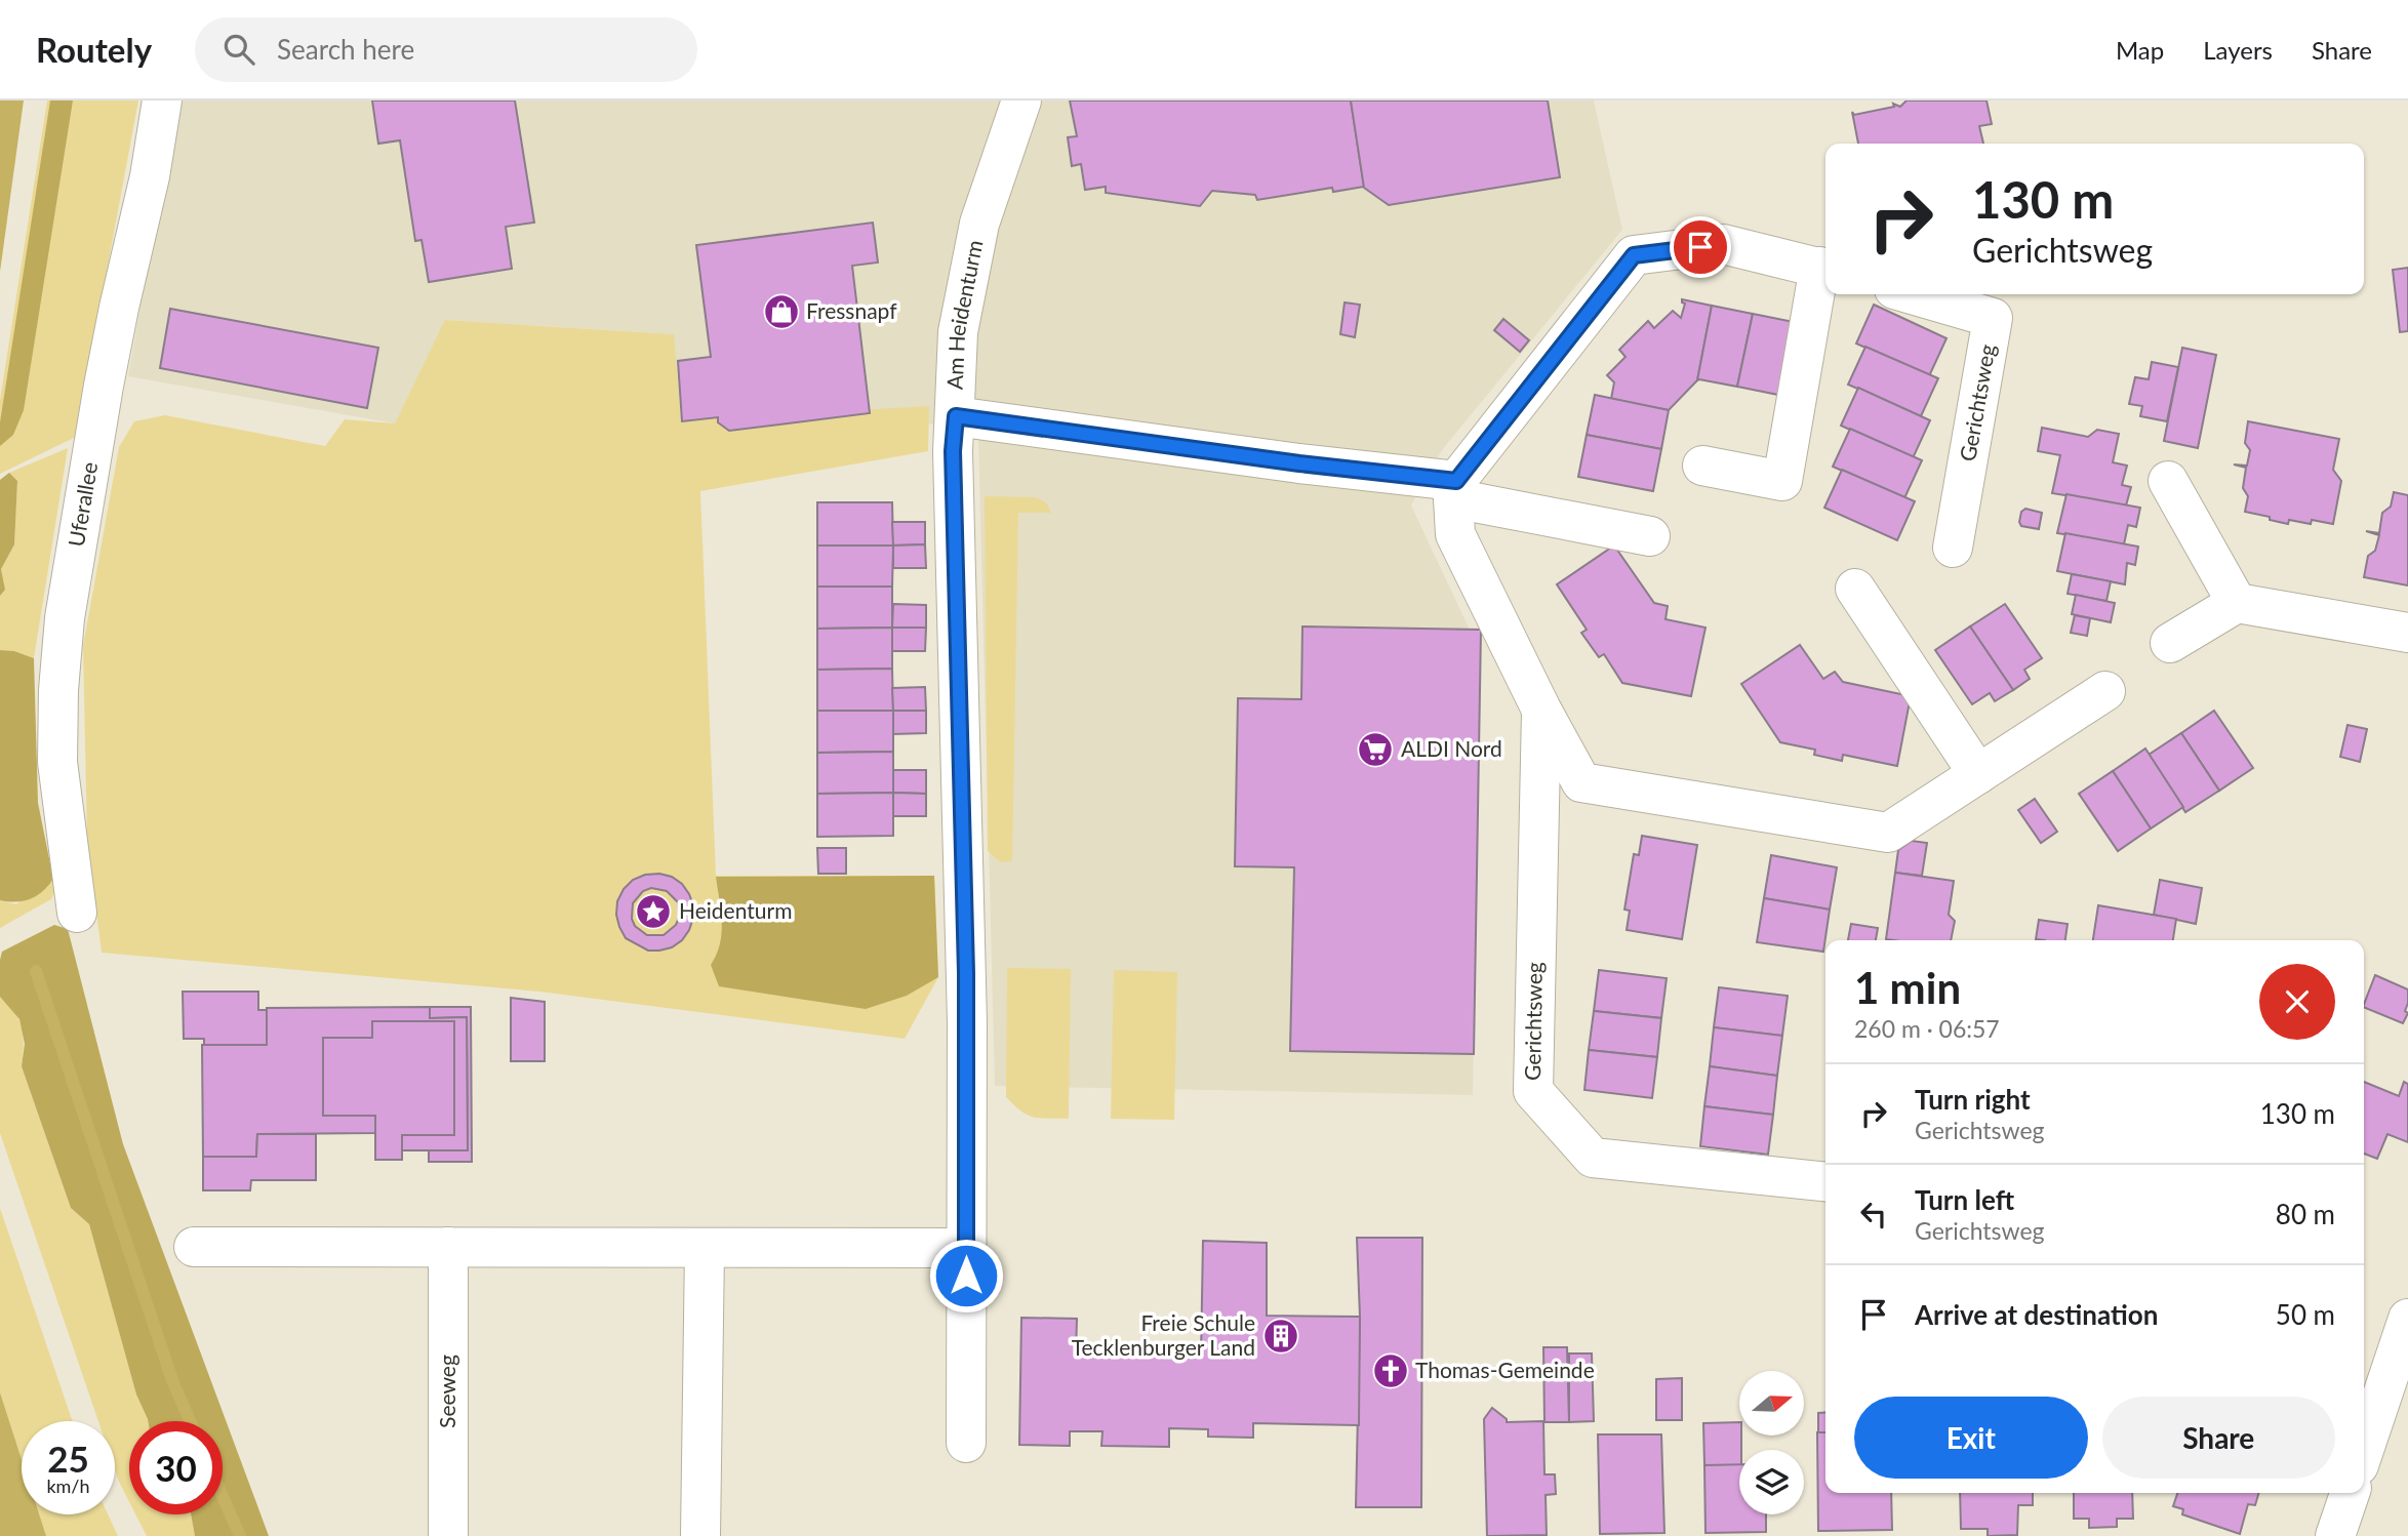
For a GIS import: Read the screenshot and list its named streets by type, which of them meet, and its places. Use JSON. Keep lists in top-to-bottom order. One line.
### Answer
{"streets":{"street":["Am Heidenturm","Gerichtsweg","Uferallee","Seeweg"]},"places":{"shop":["Fressnapf"],"supermarket":["ALDI Nord"],"place":["Heidenturm"],"building":["Freie Schule Tecklenburger Land"],"church":["Thomas-Gemeinde"]},"north":"right","page":{"header":"Routely","search":"Search here","nav":["Map","Layers","Share"],"turn":["130 m","Gerichtsweg"],"heading":["1 min","260 m · 06:57"],"list":[{"name":"Turn right","note":"Gerichtsweg","value":"130 m"},{"name":"Turn left","note":"Gerichtsweg","value":"80 m"},{"name":"Arrive at destination","value":"50 m"}],"buttons":["Exit","Share"],"speed":"25 km/h","limit":"30"}}
